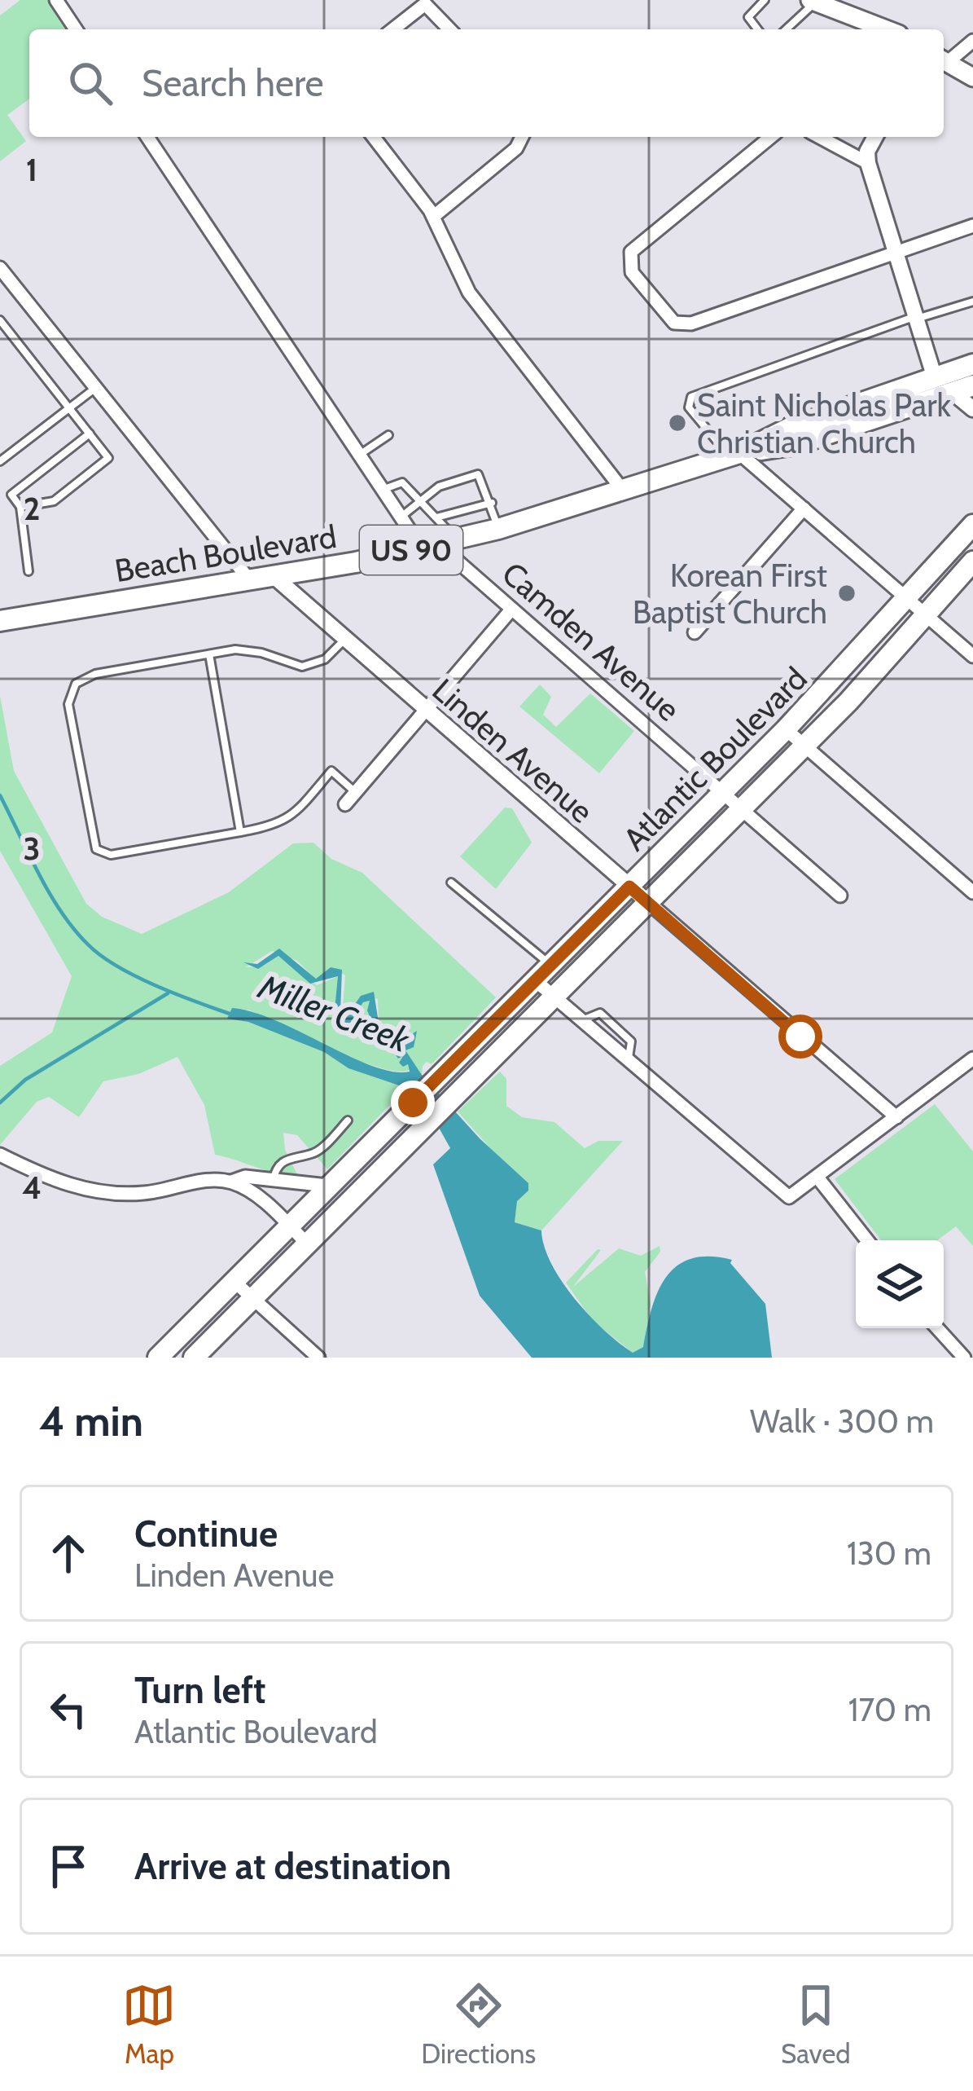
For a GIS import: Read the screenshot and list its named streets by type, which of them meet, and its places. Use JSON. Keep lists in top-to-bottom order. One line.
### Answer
{"streets":{"main road":["US 90","Beach Boulevard","Atlantic Boulevard"],"street":["Camden Avenue","Linden Avenue"]},"crossings":[["Beach Boulevard","Camden Avenue"],["Beach Boulevard","Linden Avenue"],["Camden Avenue","Atlantic Boulevard"],["Linden Avenue","Atlantic Boulevard"]],"water":["Miller Creek"],"places":["Saint Nicholas Park Christian Church","Korean First Baptist Church"],"page":{"search":"Search here","heading":["4 min","Walk · 300 m"],"list":[["Continue","Linden Avenue","130 m"],["Turn left","Atlantic Boulevard","170 m"],"Arrive at destination"],"nav":["Map","Directions","Saved"]},"grid":{"rows":["1","2","3","4"]}}
